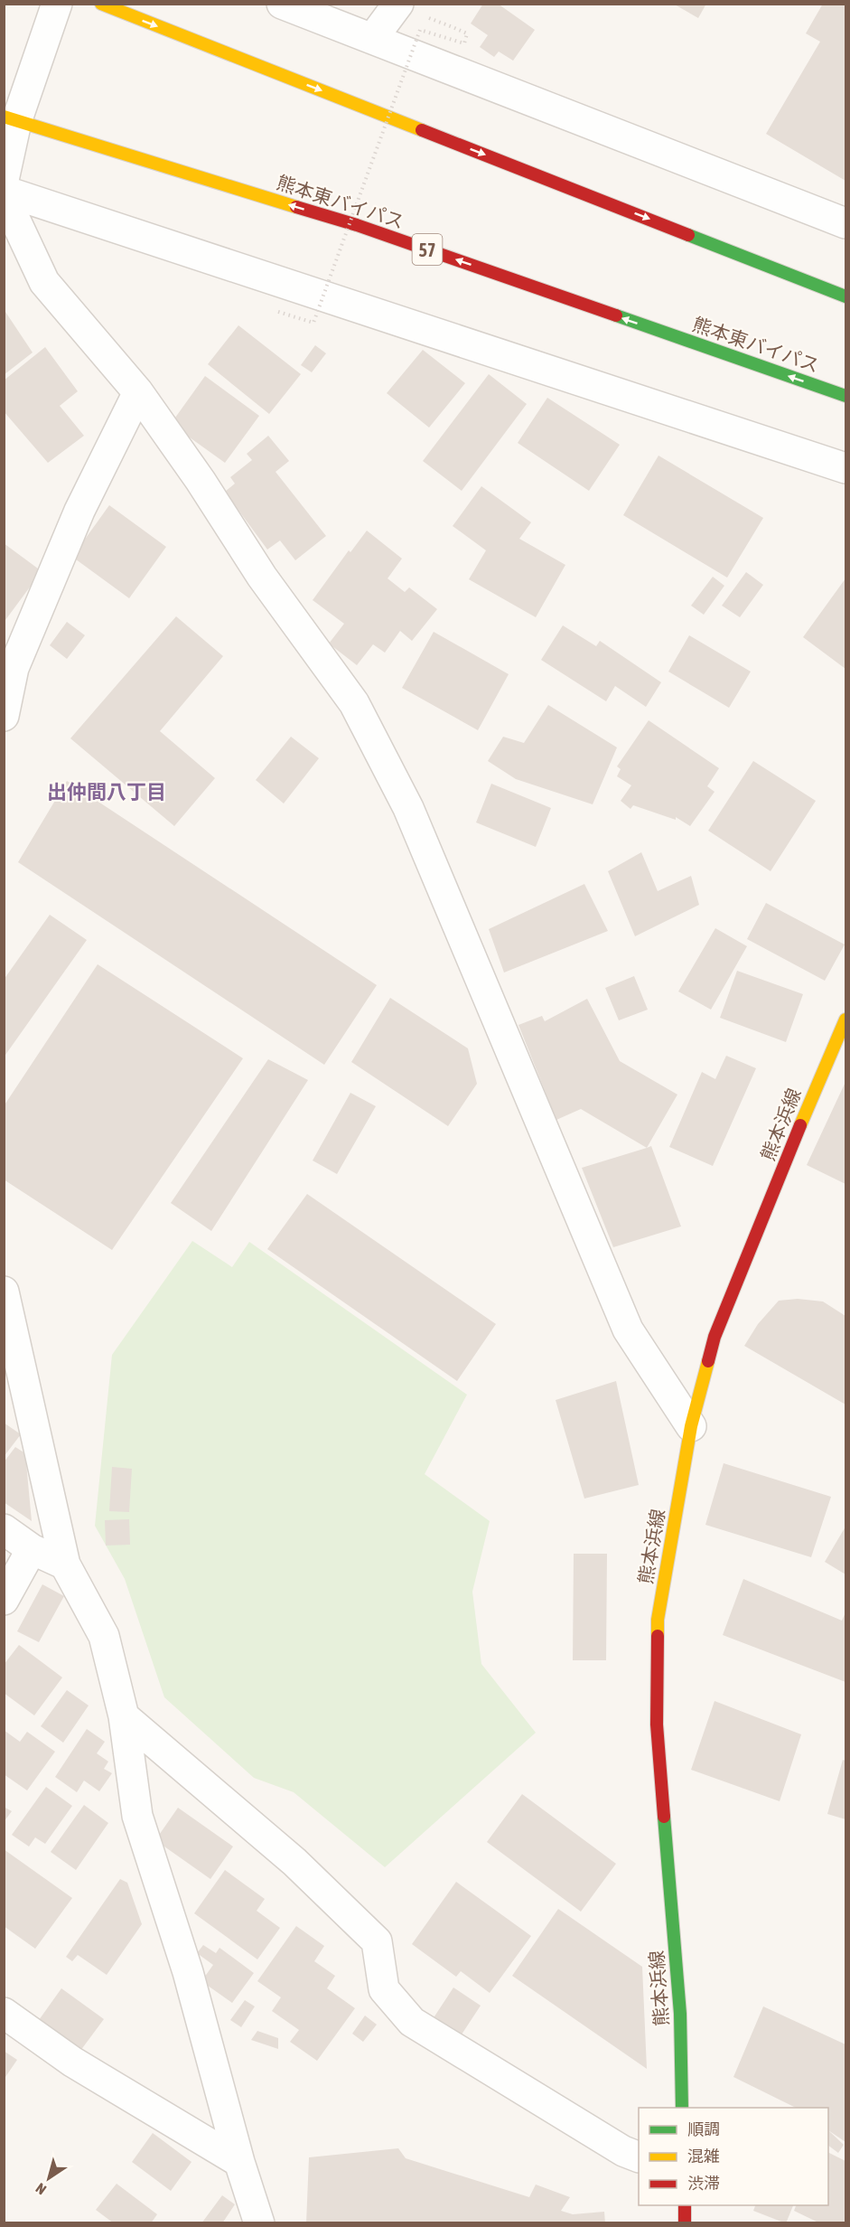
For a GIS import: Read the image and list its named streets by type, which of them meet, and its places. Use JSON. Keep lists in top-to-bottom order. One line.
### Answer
{"streets":{"main road":["熊本東バイパス","57","熊本浜線"]},"districts":["出仲間八丁目"],"legend":["順調","混雑","渋滞"],"north":"bottom left"}
